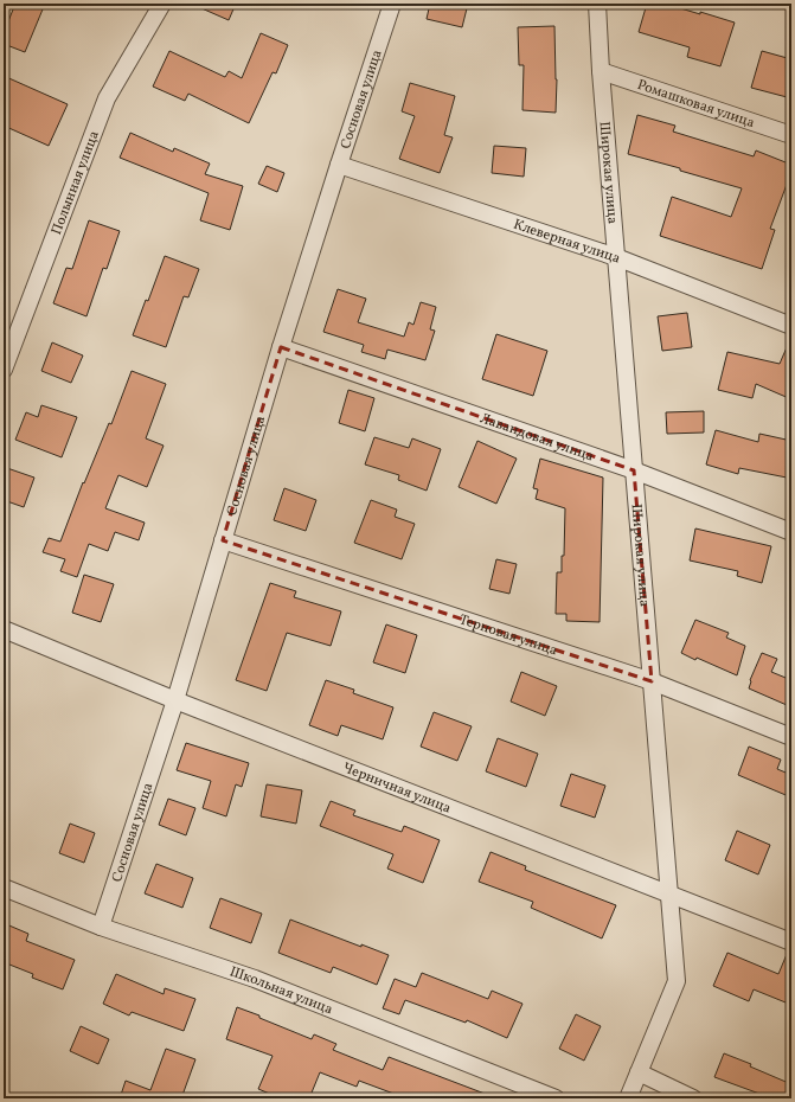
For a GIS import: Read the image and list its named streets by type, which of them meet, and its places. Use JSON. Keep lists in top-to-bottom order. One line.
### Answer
{"streets":{"street":["Сосновая улица","Ромашковая улица","Широкая улица","Полынная улица","Клеверная улица","Лавандовая улица","Терновая улица","Черничная улица","Школьная улица"]},"crossings":[["Сосновая улица","Клеверная улица"],["Сосновая улица","Лавандовая улица"],["Сосновая улица","Терновая улица"],["Сосновая улица","Черничная улица"],["Сосновая улица","Школьная улица"],["Ромашковая улица","Широкая улица"],["Широкая улица","Клеверная улица"],["Широкая улица","Лавандовая улица"],["Широкая улица","Терновая улица"],["Широкая улица","Черничная улица"]]}
